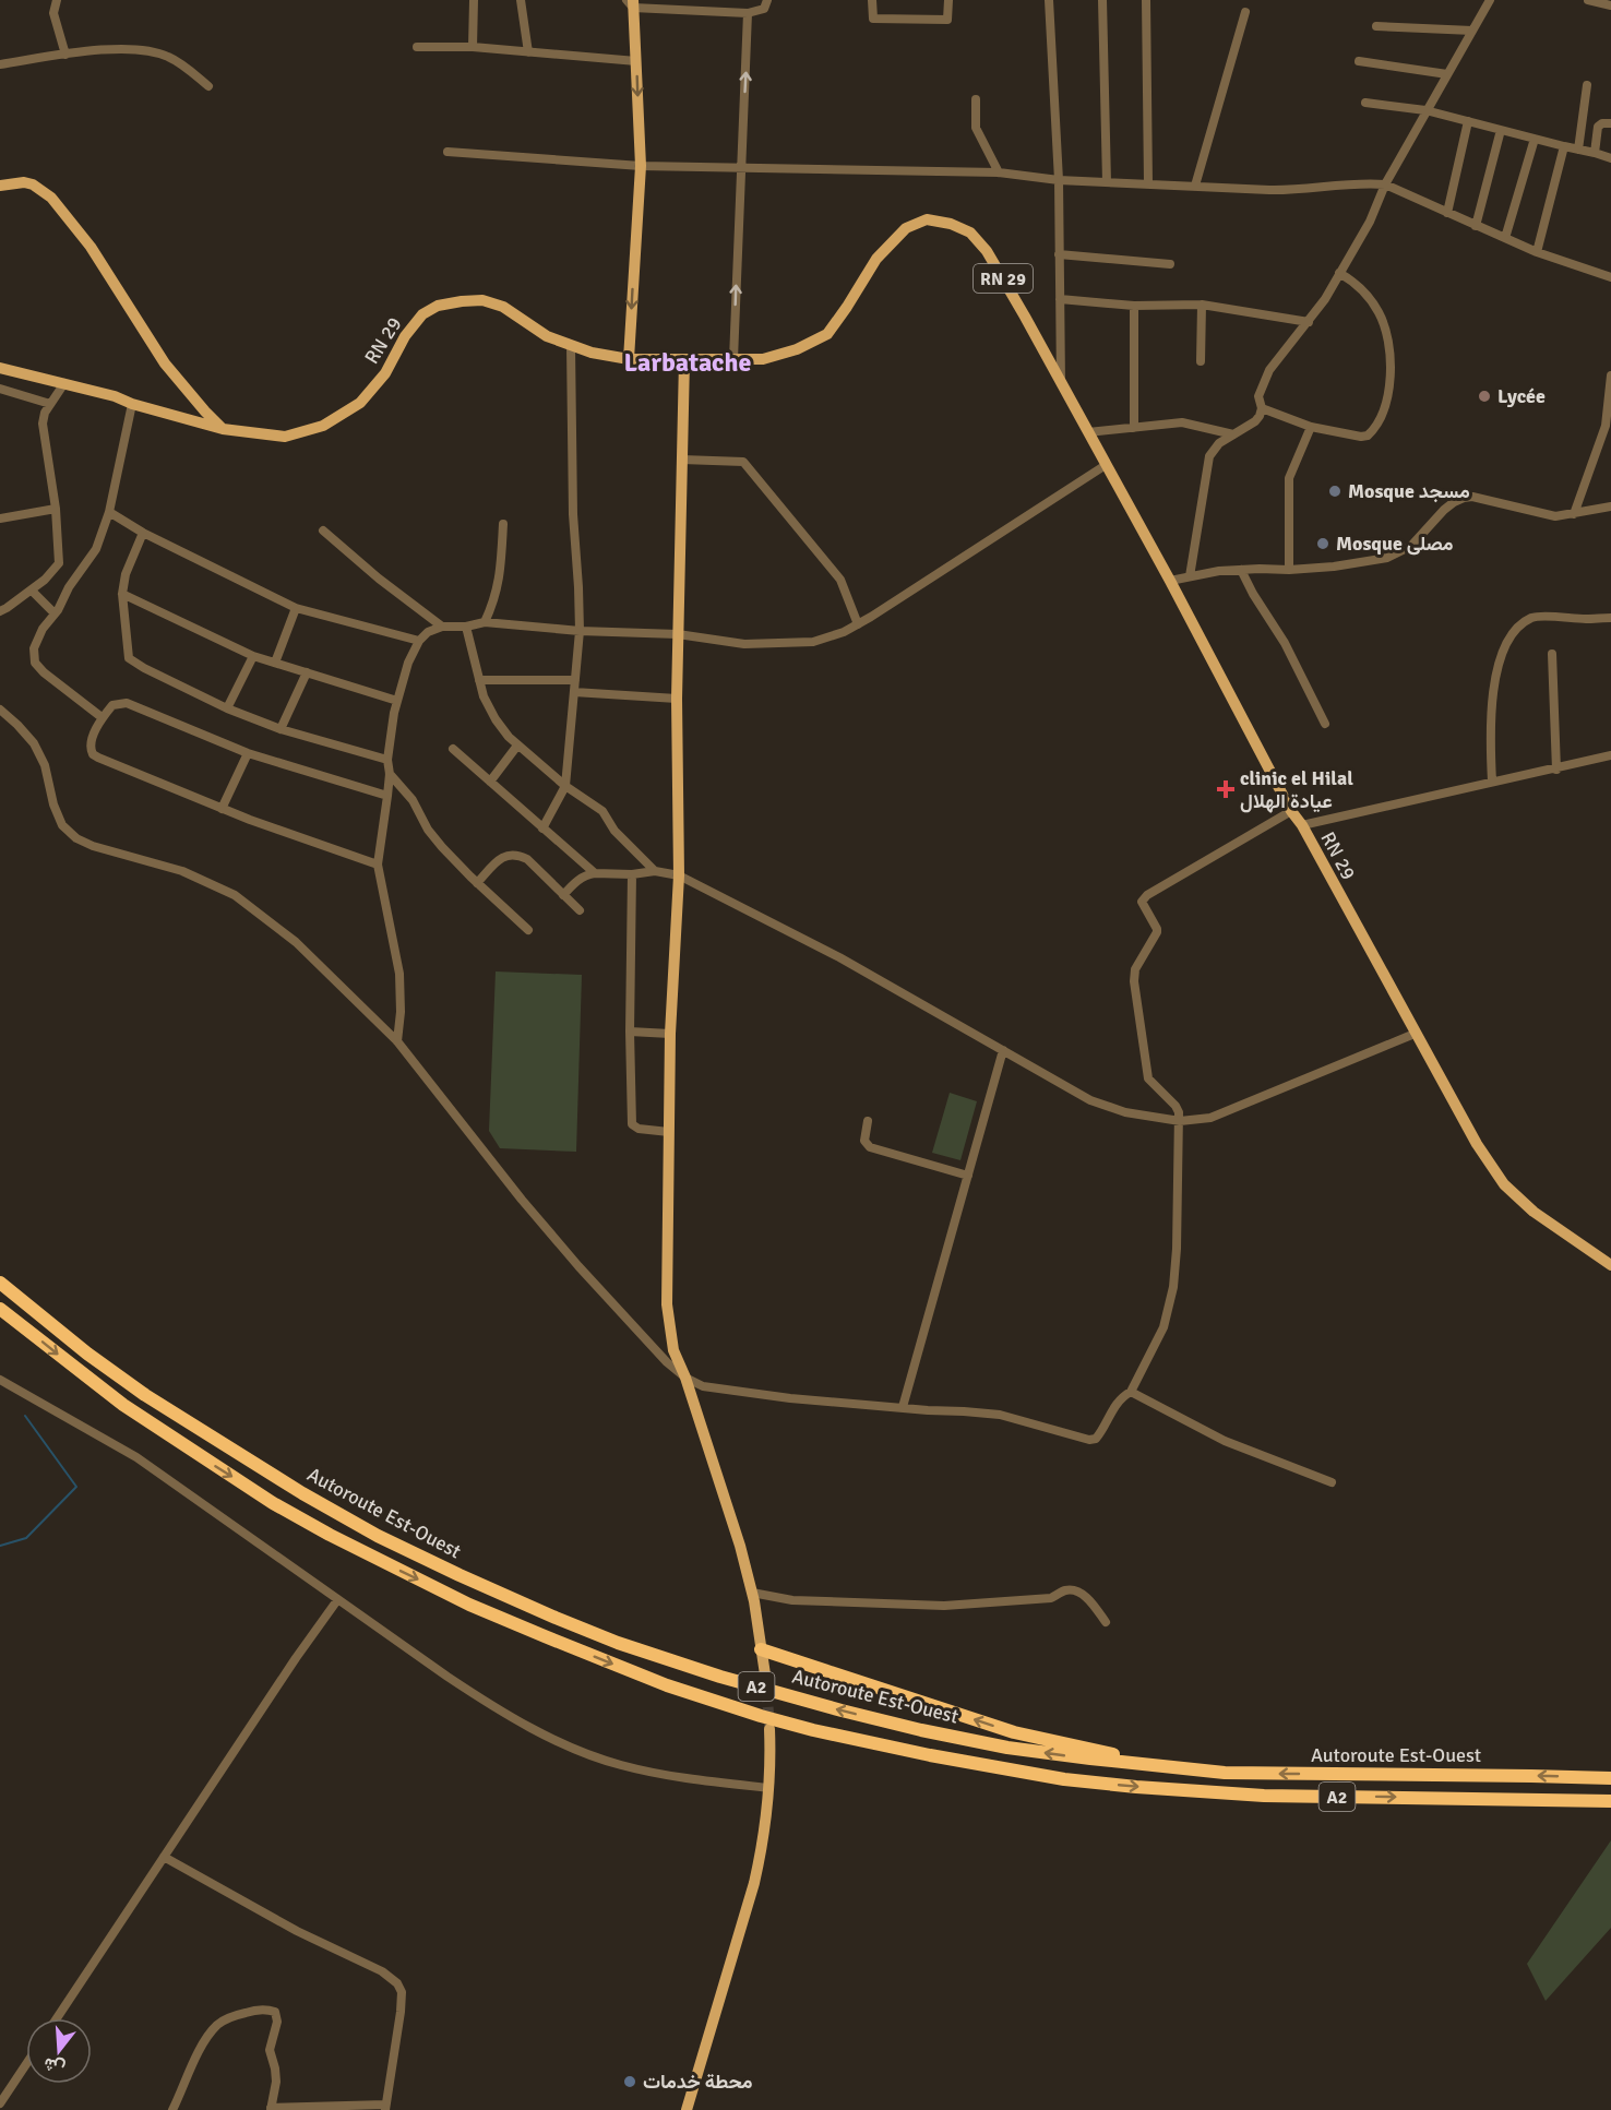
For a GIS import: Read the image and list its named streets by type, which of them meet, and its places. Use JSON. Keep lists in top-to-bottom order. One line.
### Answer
{"streets":{"highway":["Autoroute Est-Ouest","A2"],"main road":["RN 29"]},"districts":["Larbatache"],"places":{"other":["Lycée","Mosque مسجد","Mosque مصلى","محطة خدمات"],"health":["clinic el Hilal عيادة الهلال"]},"north":"bottom"}
